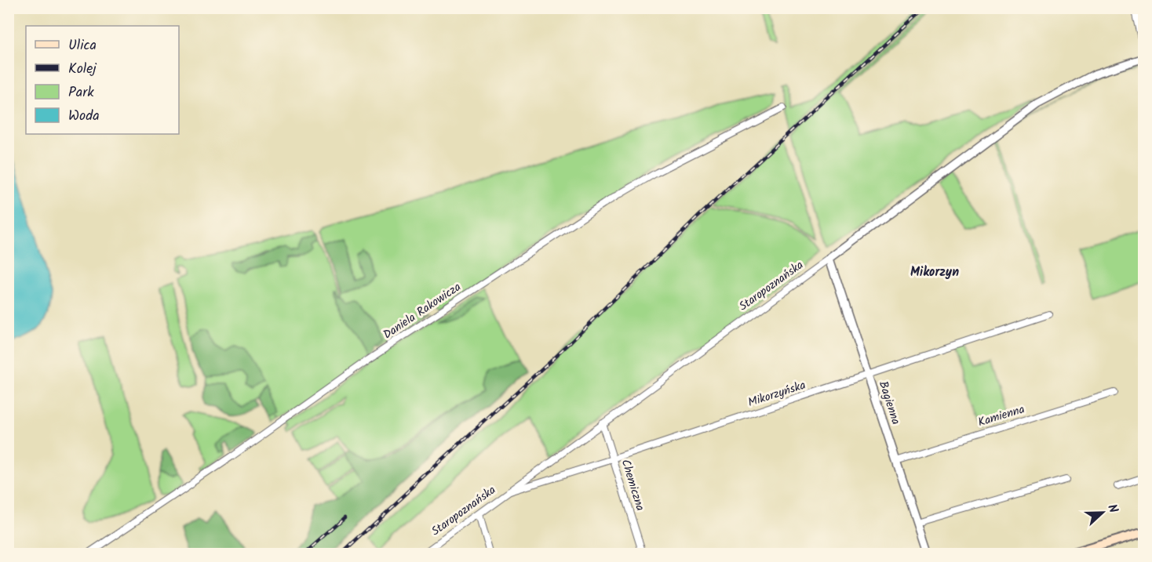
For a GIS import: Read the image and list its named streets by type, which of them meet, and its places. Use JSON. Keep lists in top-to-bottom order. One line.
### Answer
{"streets":{"street":["Staropoznańska","Daniela Rakowicza","Mikorzyńska","Bagienna","Kamienna","Chemiczna"]},"crossings":[["Staropoznańska","Mikorzyńska"],["Staropoznańska","Bagienna"],["Staropoznańska","Chemiczna"],["Mikorzyńska","Bagienna"],["Mikorzyńska","Chemiczna"],["Bagienna","Kamienna"]],"districts":["Mikorzyn"],"legend":["Ulica","Kolej","Park","Woda"],"north":"right"}
